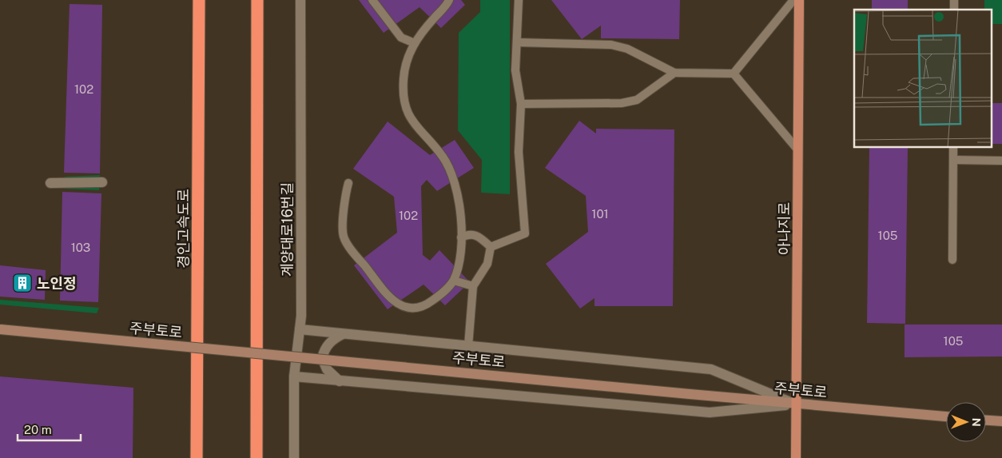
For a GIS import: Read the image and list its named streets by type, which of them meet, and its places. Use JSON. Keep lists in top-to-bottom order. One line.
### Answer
{"streets":{"highway":["경인고속도로"],"main road":["아나지로","주부토로"],"street":["계양대로16번길"]},"crossings":[["아나지로","주부토로"]],"places":{"building":["노인정"]},"house_numbers":["102","101","102","105","103","105"],"scale_bar":"20 m","north":"right"}
